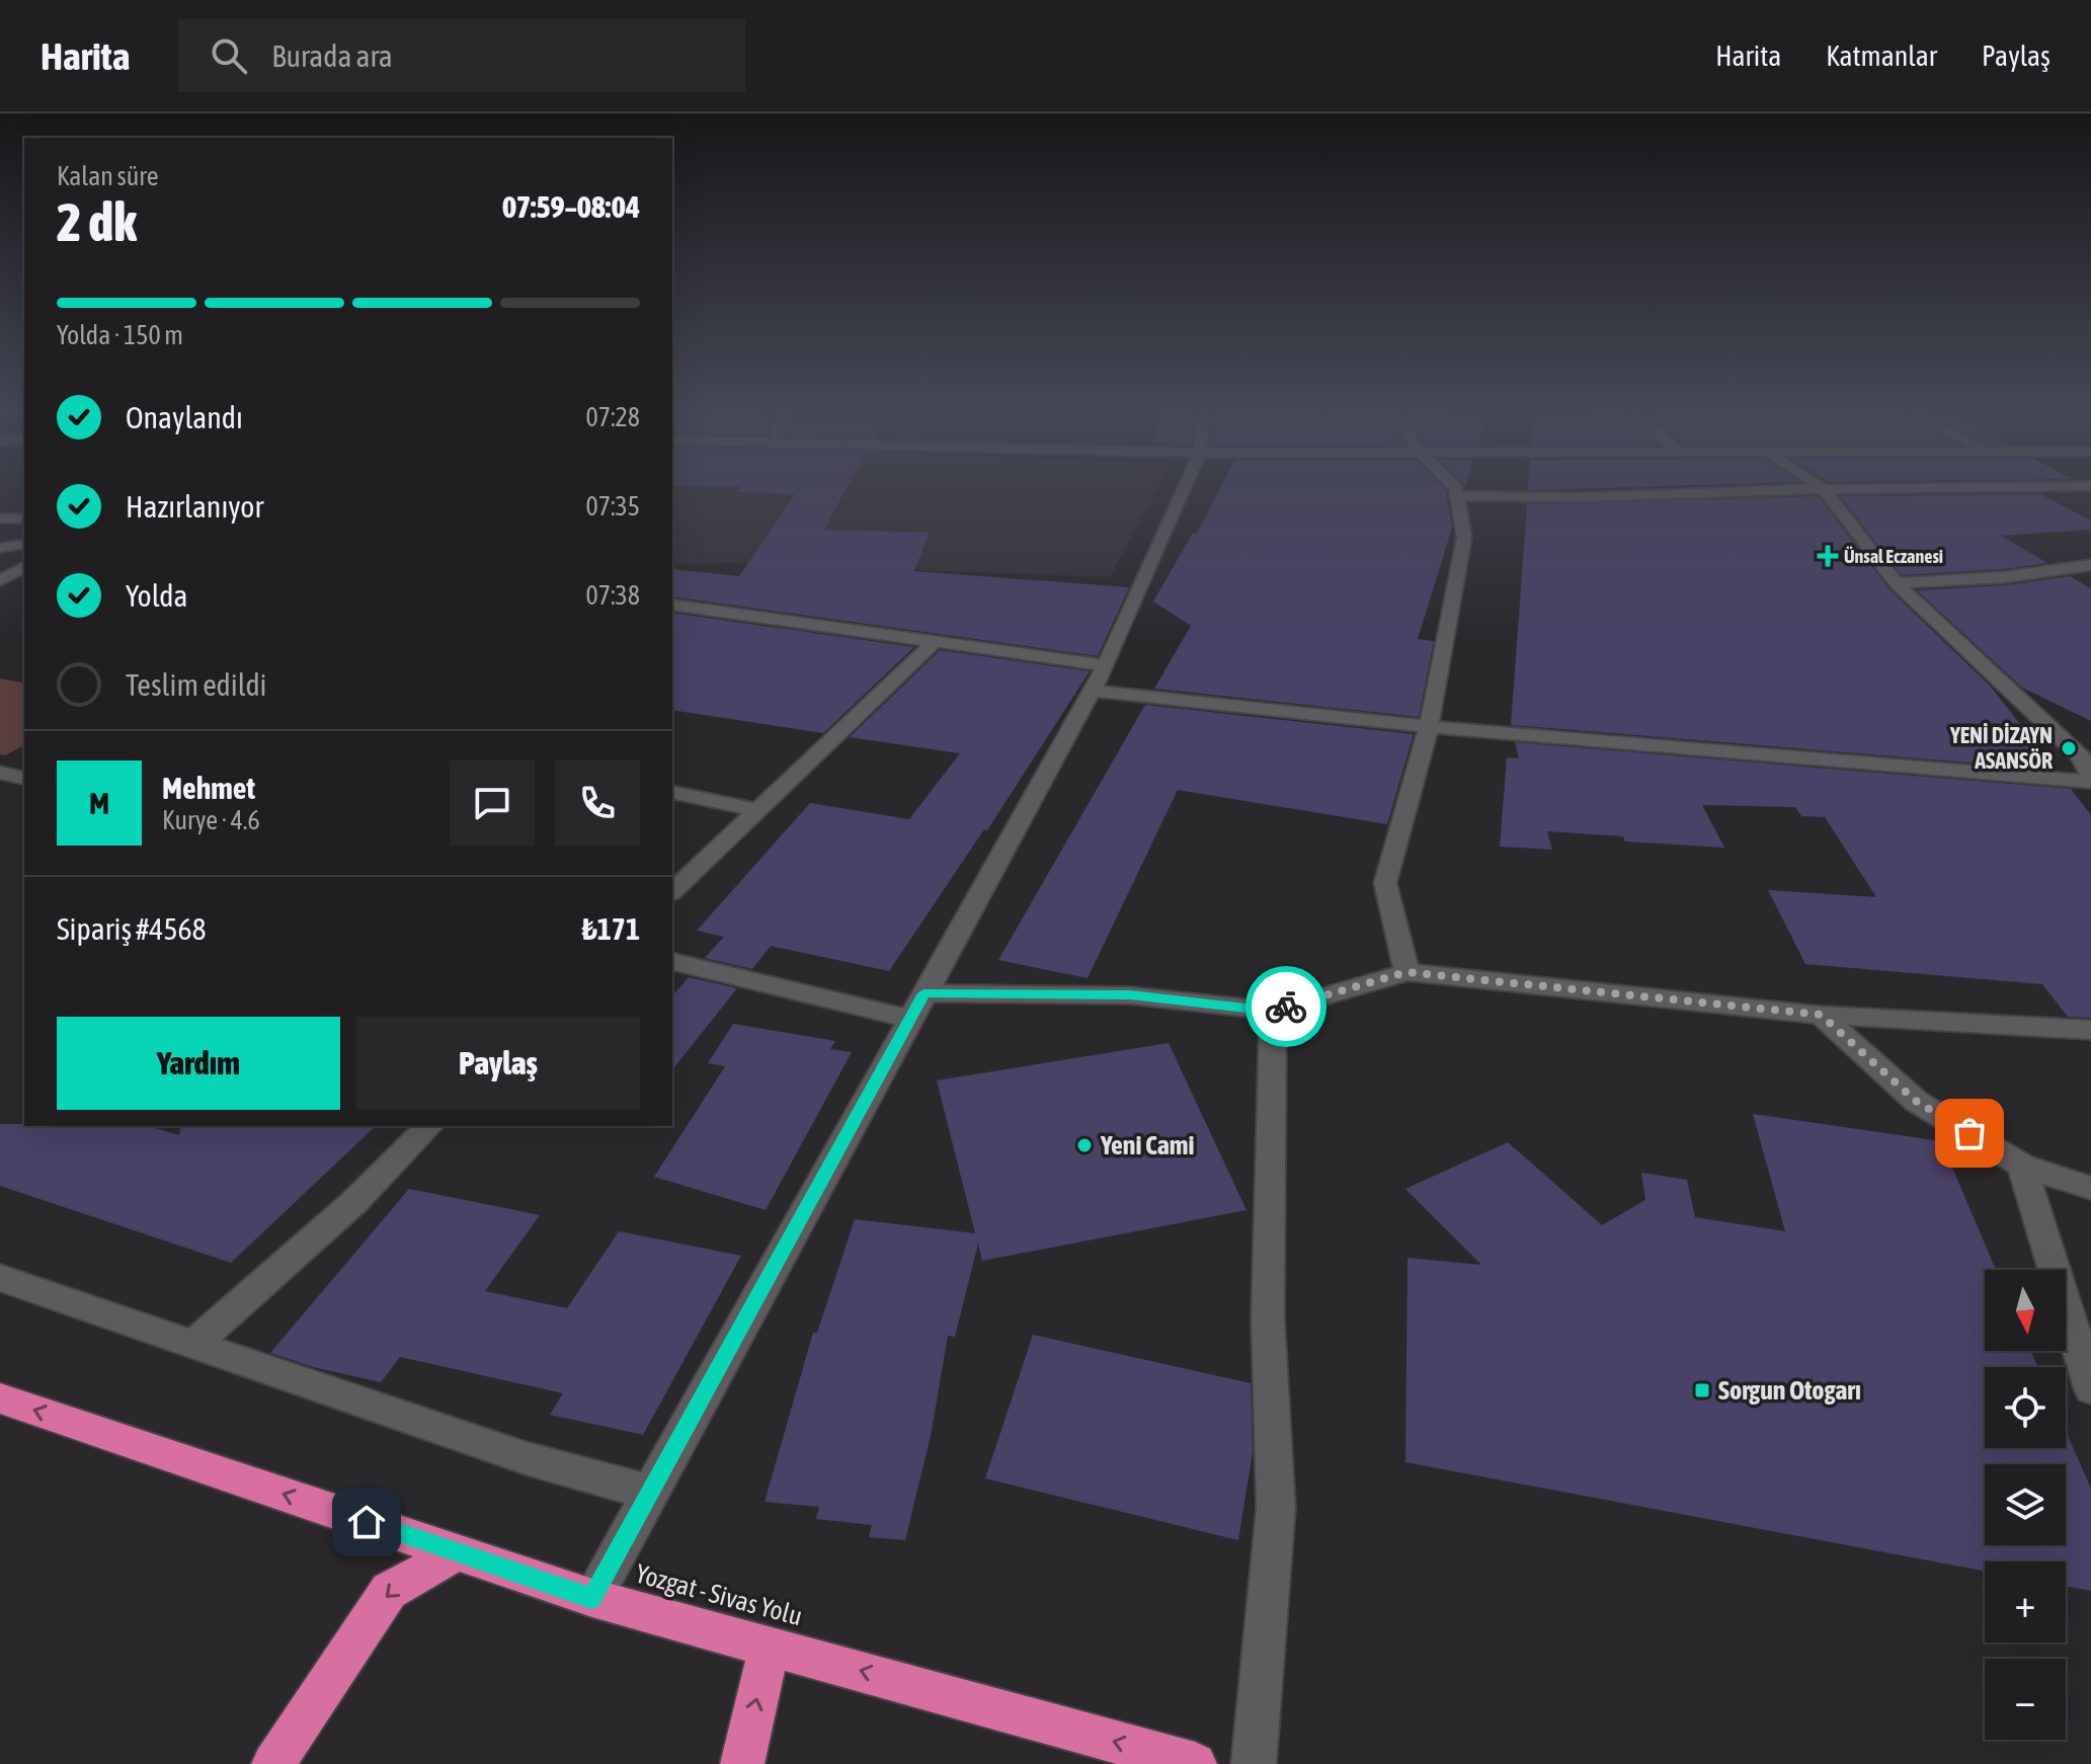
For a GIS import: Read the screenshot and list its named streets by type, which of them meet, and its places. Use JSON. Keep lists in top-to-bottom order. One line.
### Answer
{"streets":{"highway":["Yozgat - Sivas Yolu"]},"one_way":["Yozgat - Sivas Yolu"],"places":{"health":["Ünsal Eczanesi"],"other":["YENİ DİZAYN ASANSÖR","Yeni Cami"],"transit":["Sorgun Otogarı"]},"north":"bottom","page":{"header":"Harita","search":"Burada ara","nav":["Harita","Katmanlar","Paylaş"],"heading":["2 dk","Kalan süre","07:59–08:04"],"panel":["Mehmet","Kurye · 4.6","Sipariş #4568","₺171"],"bar":"Yolda · 150 m","list":[["Onaylandı","07:28"],["Hazırlanıyor","07:35"],["Yolda","07:38"],"Teslim edildi"],"round":"M","buttons":["Yardım","Paylaş"],"map_buttons":["+","−"]}}
